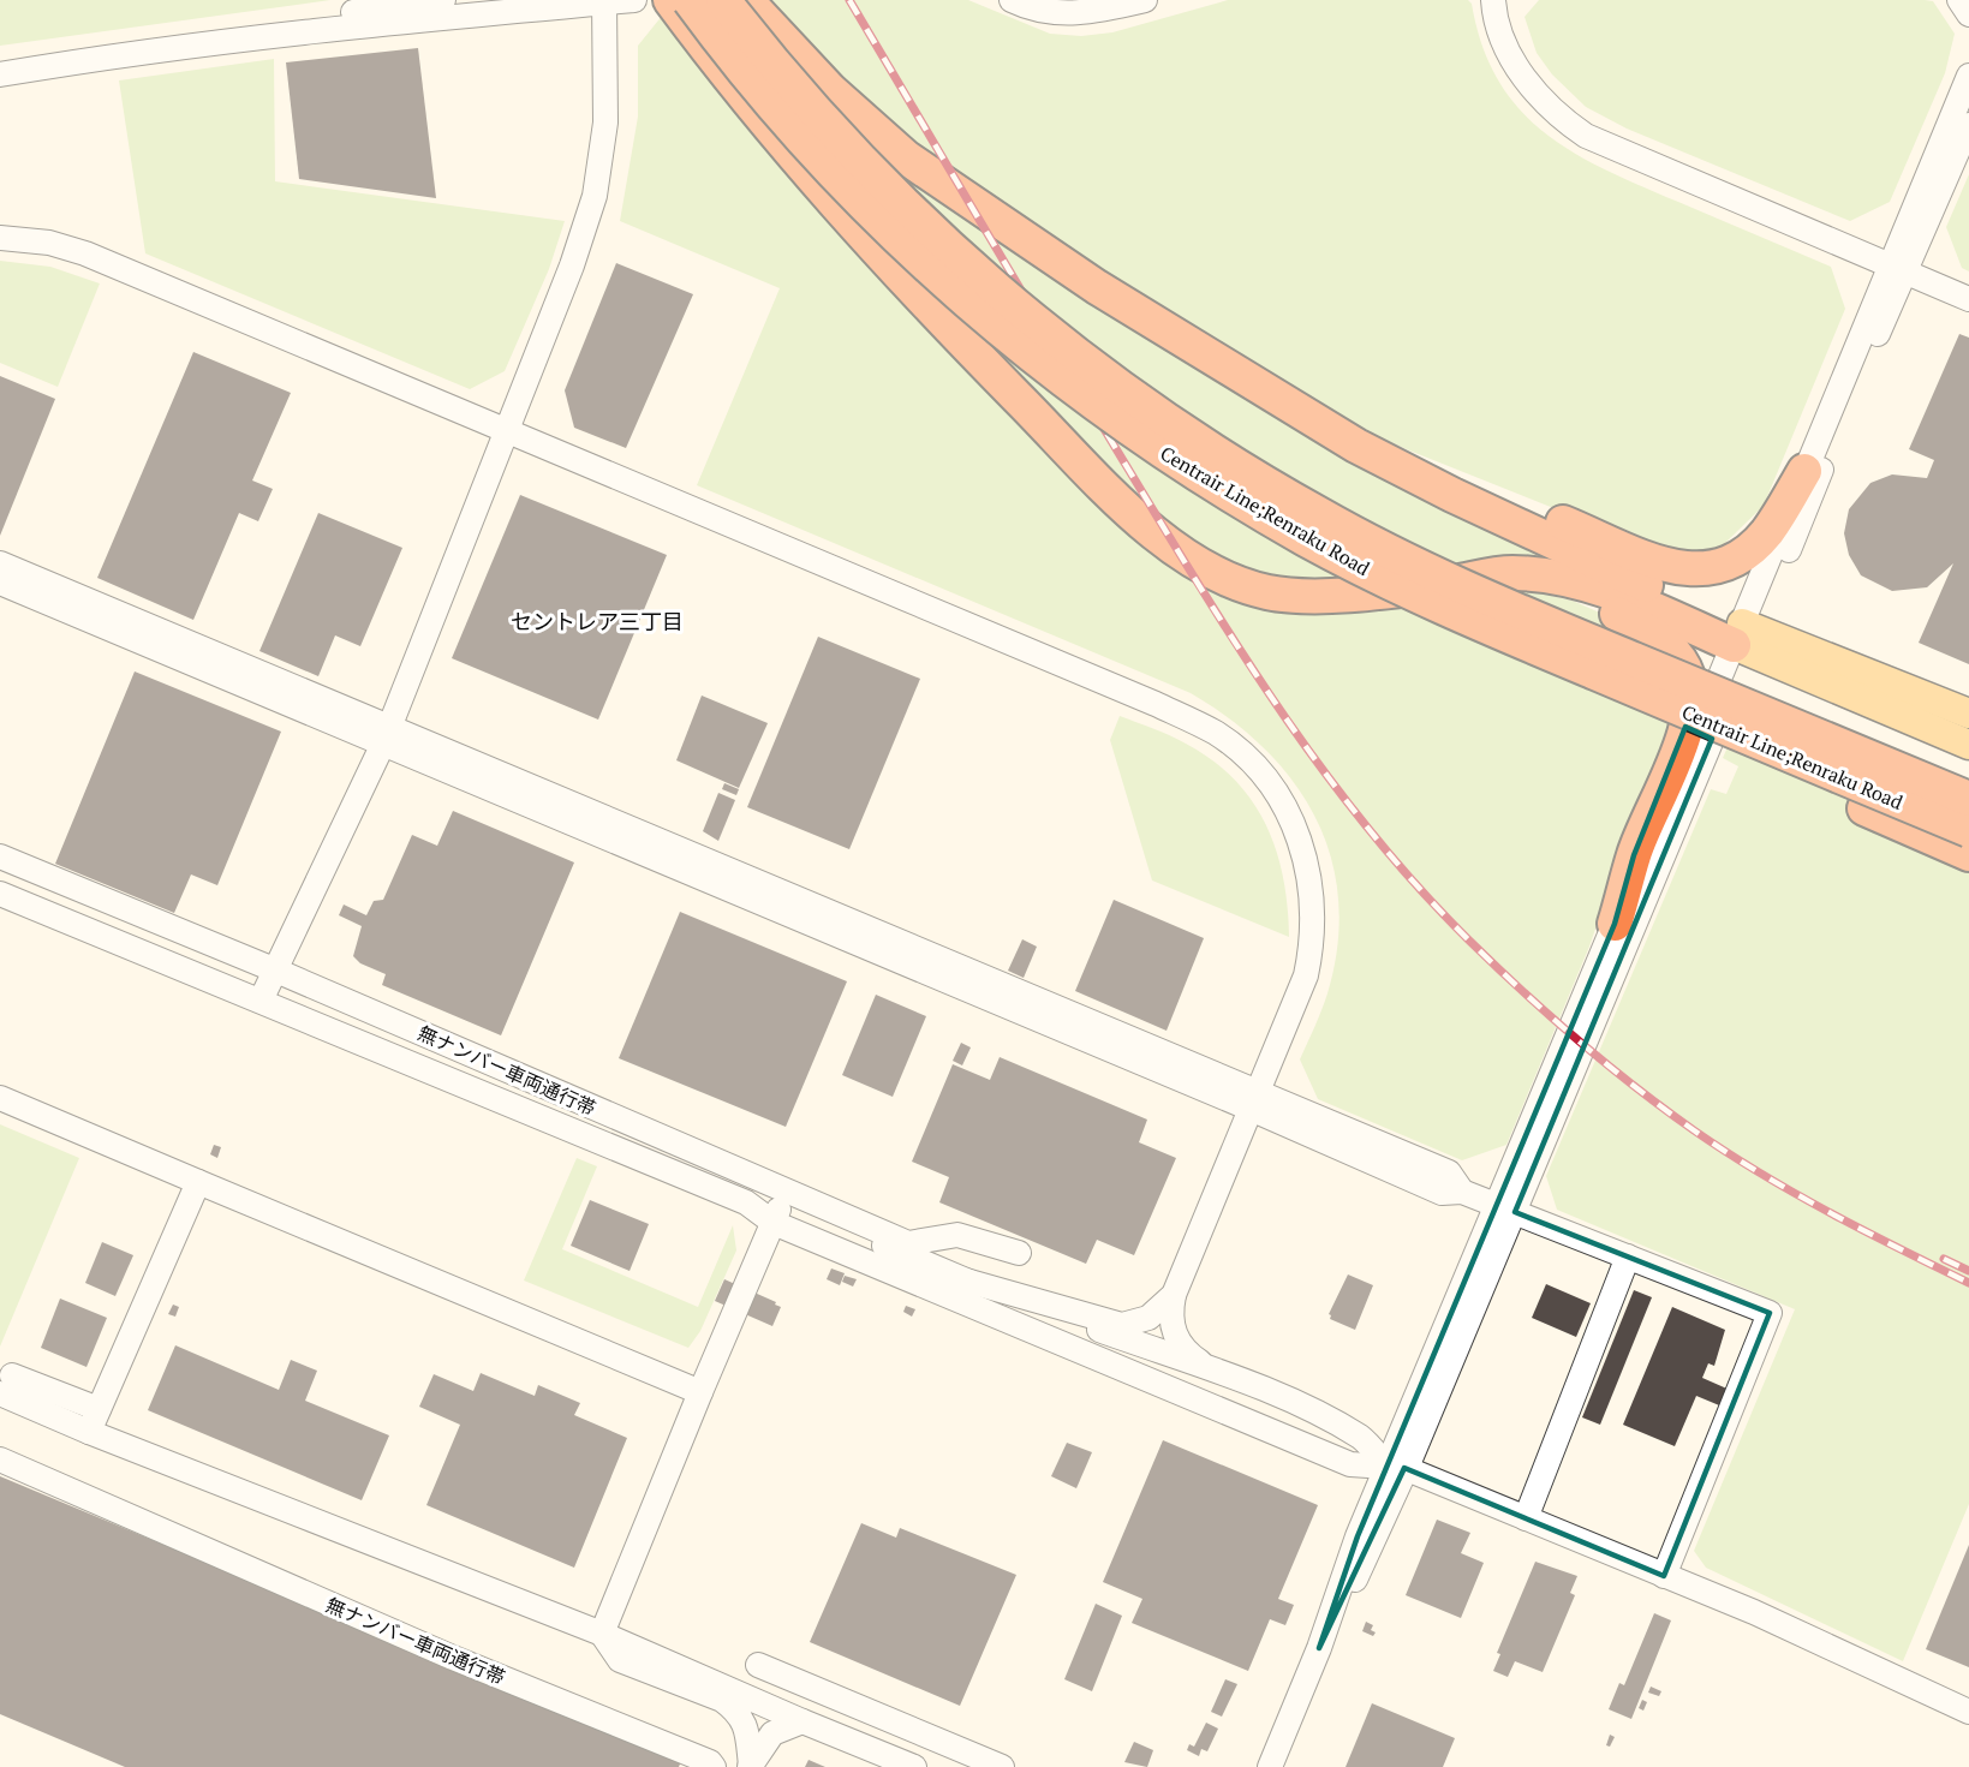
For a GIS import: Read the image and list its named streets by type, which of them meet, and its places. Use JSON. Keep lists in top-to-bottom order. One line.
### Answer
{"streets":{"highway":["Centrair Line;Renraku Road"],"street":["無ナンバー車両通行帯"]},"districts":["セントレア三丁目"]}
